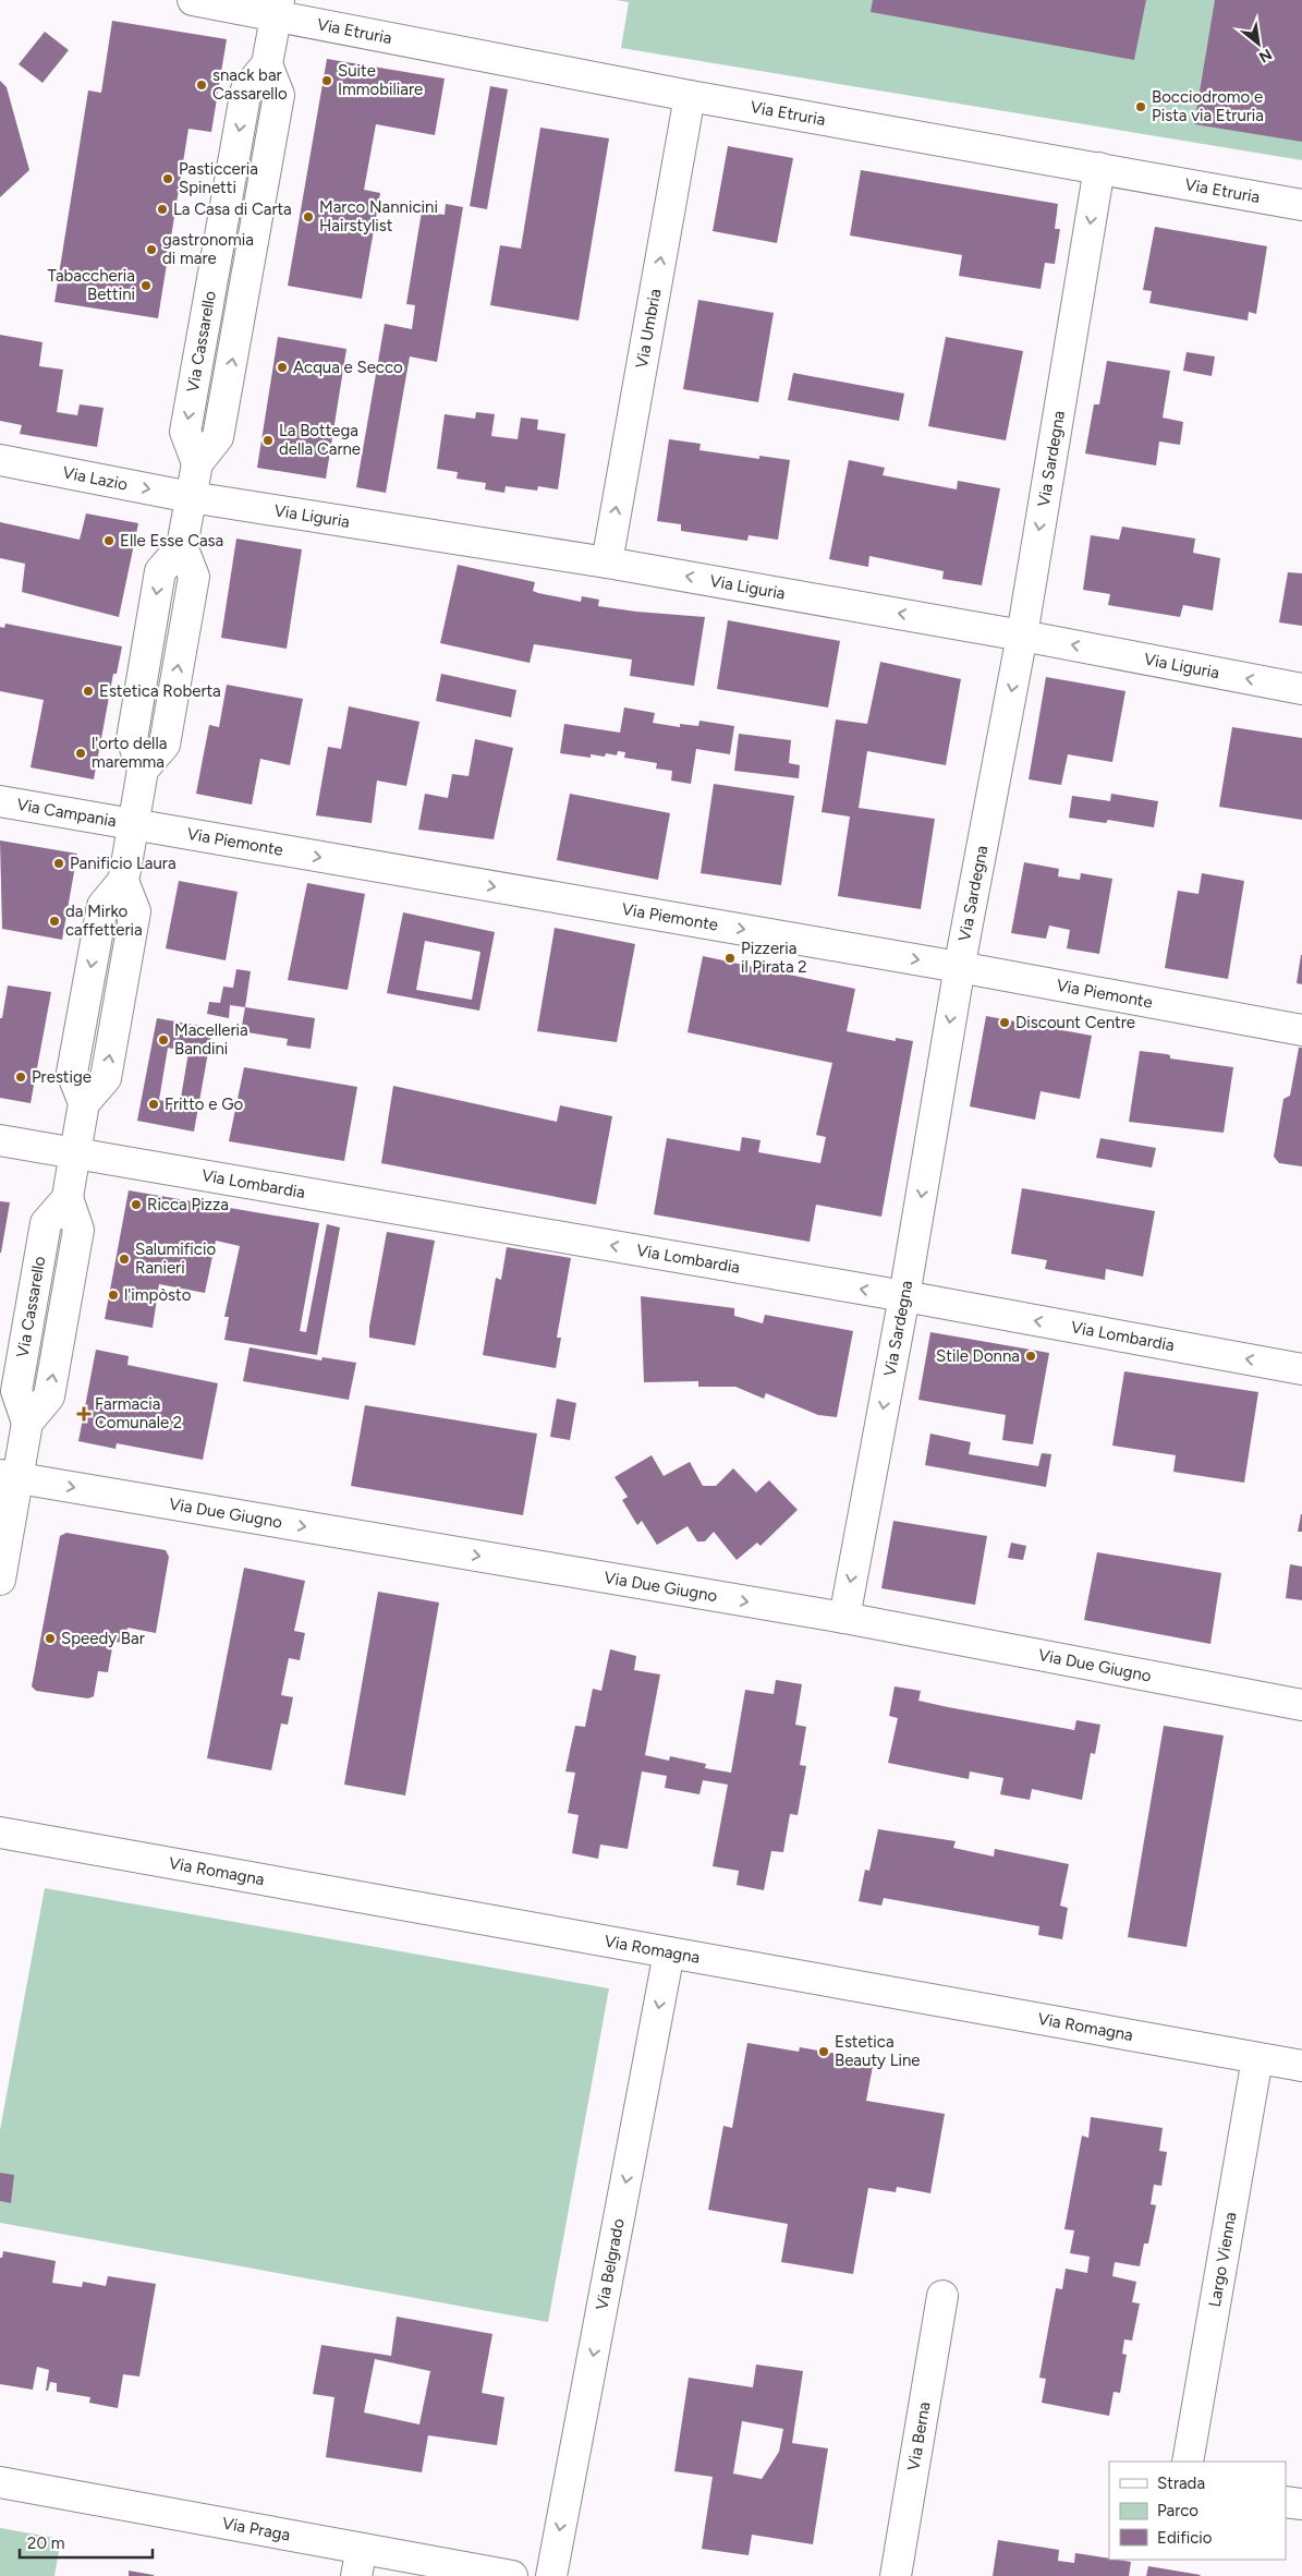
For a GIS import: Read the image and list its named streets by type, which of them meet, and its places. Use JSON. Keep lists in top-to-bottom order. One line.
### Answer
{"streets":{"street":["Via Etruria","Via Umbria","Via Cassarello","Via Sardegna","Via Lazio","Via Liguria","Via Campania","Via Piemonte","Via Lombardia","Via Due Giugno","Via Romagna","Largo Vienna","Via Belgrado","Via Berna","Via Praga"]},"crossings":[["Via Etruria","Via Umbria"],["Via Etruria","Via Cassarello"],["Via Etruria","Via Sardegna"],["Via Umbria","Via Liguria"],["Via Cassarello","Via Lazio"],["Via Cassarello","Via Liguria"],["Via Cassarello","Via Campania"],["Via Cassarello","Via Piemonte"],["Via Cassarello","Via Lombardia"],["Via Cassarello","Via Due Giugno"],["Via Sardegna","Via Liguria"],["Via Sardegna","Via Piemonte"],["Via Sardegna","Via Lombardia"],["Via Sardegna","Via Due Giugno"],["Via Lazio","Via Liguria"],["Via Campania","Via Piemonte"],["Via Romagna","Largo Vienna"],["Via Romagna","Via Belgrado"]],"one_way":["Via Umbria","Via Sardegna","Via Lazio","Via Liguria","Via Piemonte","Via Lombardia","Via Due Giugno","Via Belgrado"],"places":{"other":["Suite Immobiliare","snack bar Cassarello","Bocciodromo e Pista via Etruria","Pasticceria Spinetti","La Casa di Carta","Marco Nannicini Hairstylist","gastronomia di mare","Tabaccheria Bettini","Acqua e Secco","La Bottega della Carne","Elle Esse Casa","Estetica Roberta","l'orto della maremma","Panificio Laura","da Mirko caffetteria","Pizzeria il Pirata 2","Discount Centre","Macelleria Bandini","Prestige","Fritto e Go","Ricca Pizza","Salumificio Ranieri","l'impòsto","Stile Donna","Speedy Bar","Estetica Beauty Line"],"health":["Farmacia Comunale 2"]},"legend":["Strada","Parco","Edificio"],"scale_bar":"20 m","north":"bottom right"}
